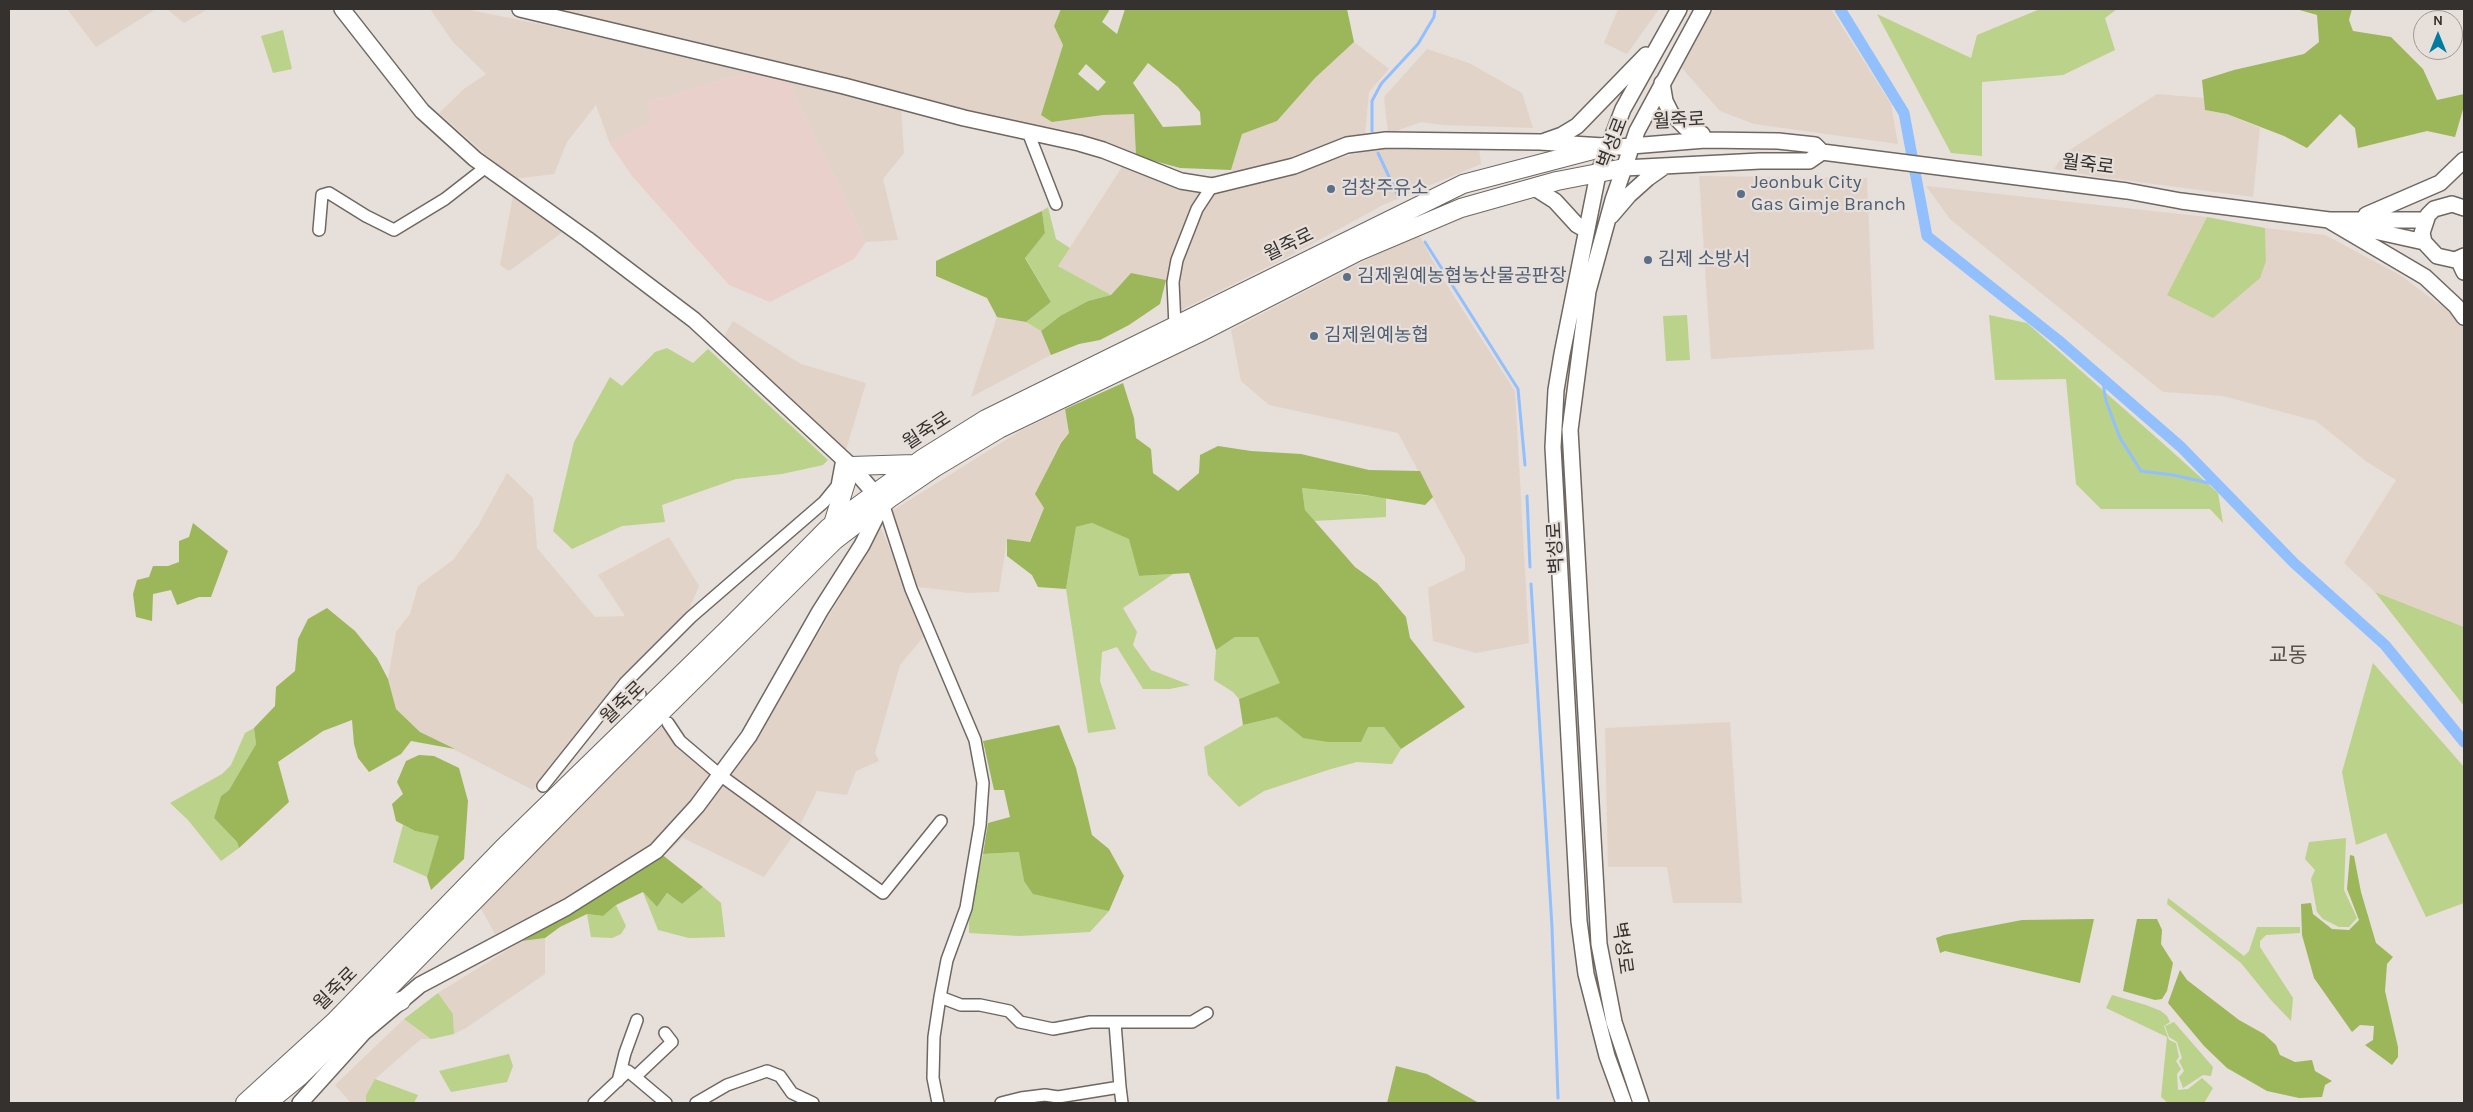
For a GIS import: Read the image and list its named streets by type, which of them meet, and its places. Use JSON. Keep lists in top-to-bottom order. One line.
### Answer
{"streets":{"main road":["월죽로"],"street":["벽성로"]},"crossings":[["월죽로","벽성로"]],"districts":["교동"],"places":["검창주유소","Jeonbuk City Gas Gimje Branch","김제 소방서","김제원예농협농산물공판장","김제원예농협"],"north":"top"}
